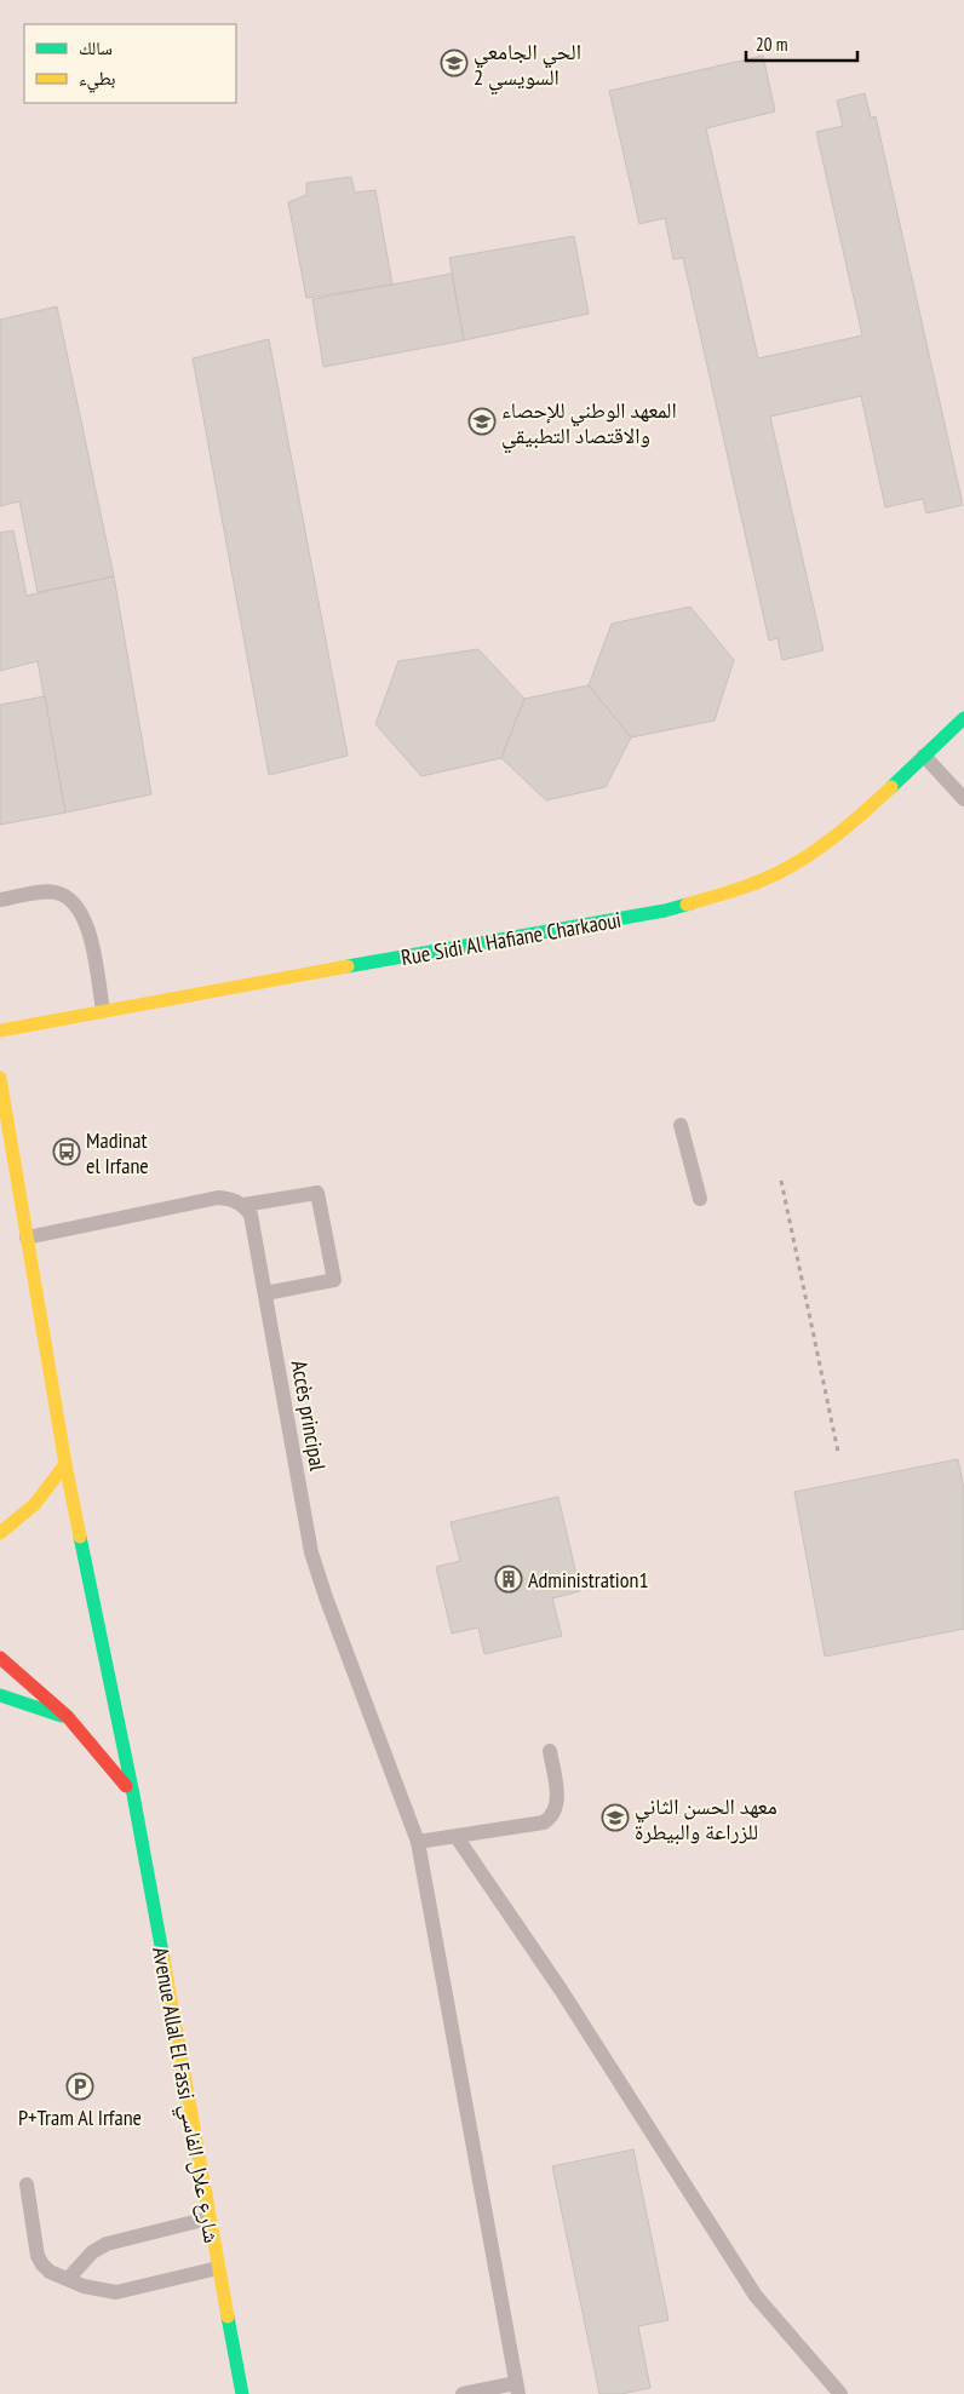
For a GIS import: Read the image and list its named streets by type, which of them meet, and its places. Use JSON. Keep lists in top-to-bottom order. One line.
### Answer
{"streets":{"street":["Rue Sidi Al Hafiane Charkaoui","Avenue Allal El Fassi شارع علال الفاسي"],"lane":["Accès principal"]},"places":{"school or university":["الحي الجامعي السويسي 2","المعهد الوطني للإحصاء والاقتصاد التطبيقي","معهد الحسن الثاني للزراعة والبيطرة"],"bus stop":["Madinat el Irfane"],"building":["Administration1"],"parking":["P+Tram Al Irfane"]},"legend":["سالك","بطيء"],"scale_bar":"20 m"}
